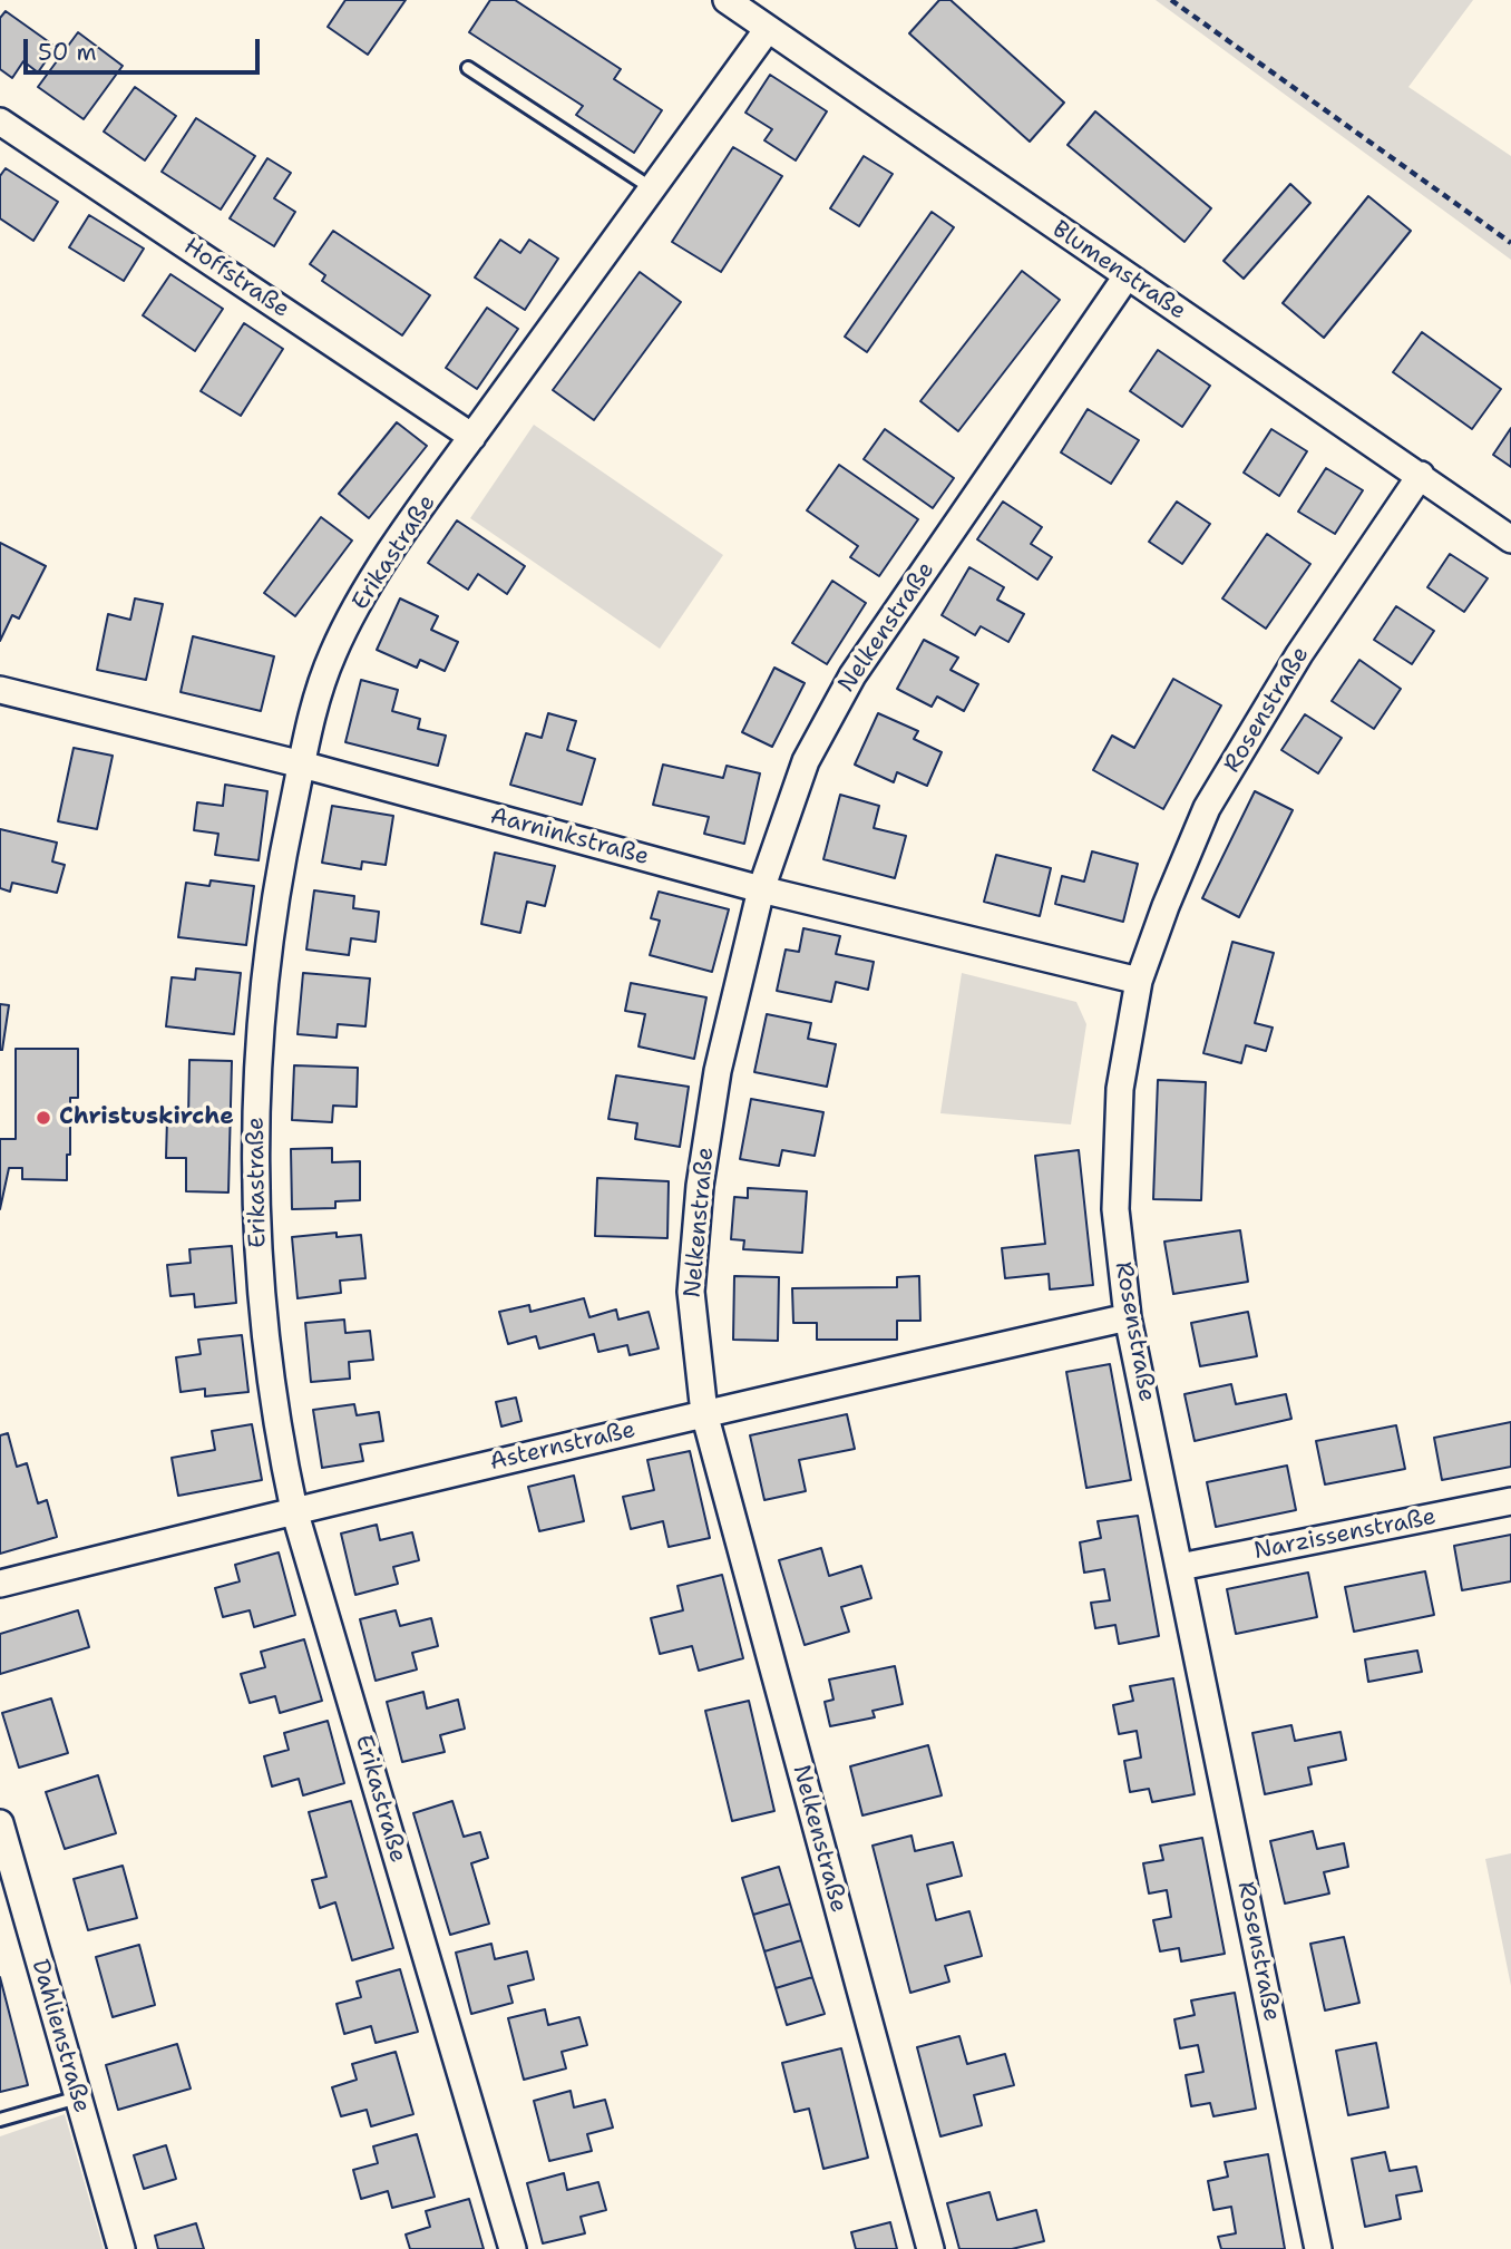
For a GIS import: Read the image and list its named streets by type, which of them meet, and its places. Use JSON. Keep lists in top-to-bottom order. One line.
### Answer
{"streets":{"street":["Blumenstraße","Hoffstraße","Erikastraße","Nelkenstraße","Rosenstraße","Aarninkstraße","Asternstraße","Narzissenstraße","Dahlienstraße"]},"crossings":[["Blumenstraße","Erikastraße"],["Blumenstraße","Nelkenstraße"],["Blumenstraße","Rosenstraße"],["Hoffstraße","Erikastraße"],["Erikastraße","Aarninkstraße"],["Erikastraße","Asternstraße"],["Nelkenstraße","Aarninkstraße"],["Nelkenstraße","Asternstraße"],["Rosenstraße","Aarninkstraße"],["Rosenstraße","Asternstraße"],["Rosenstraße","Narzissenstraße"]],"places":["Christuskirche"],"scale_bar":"50 m"}
